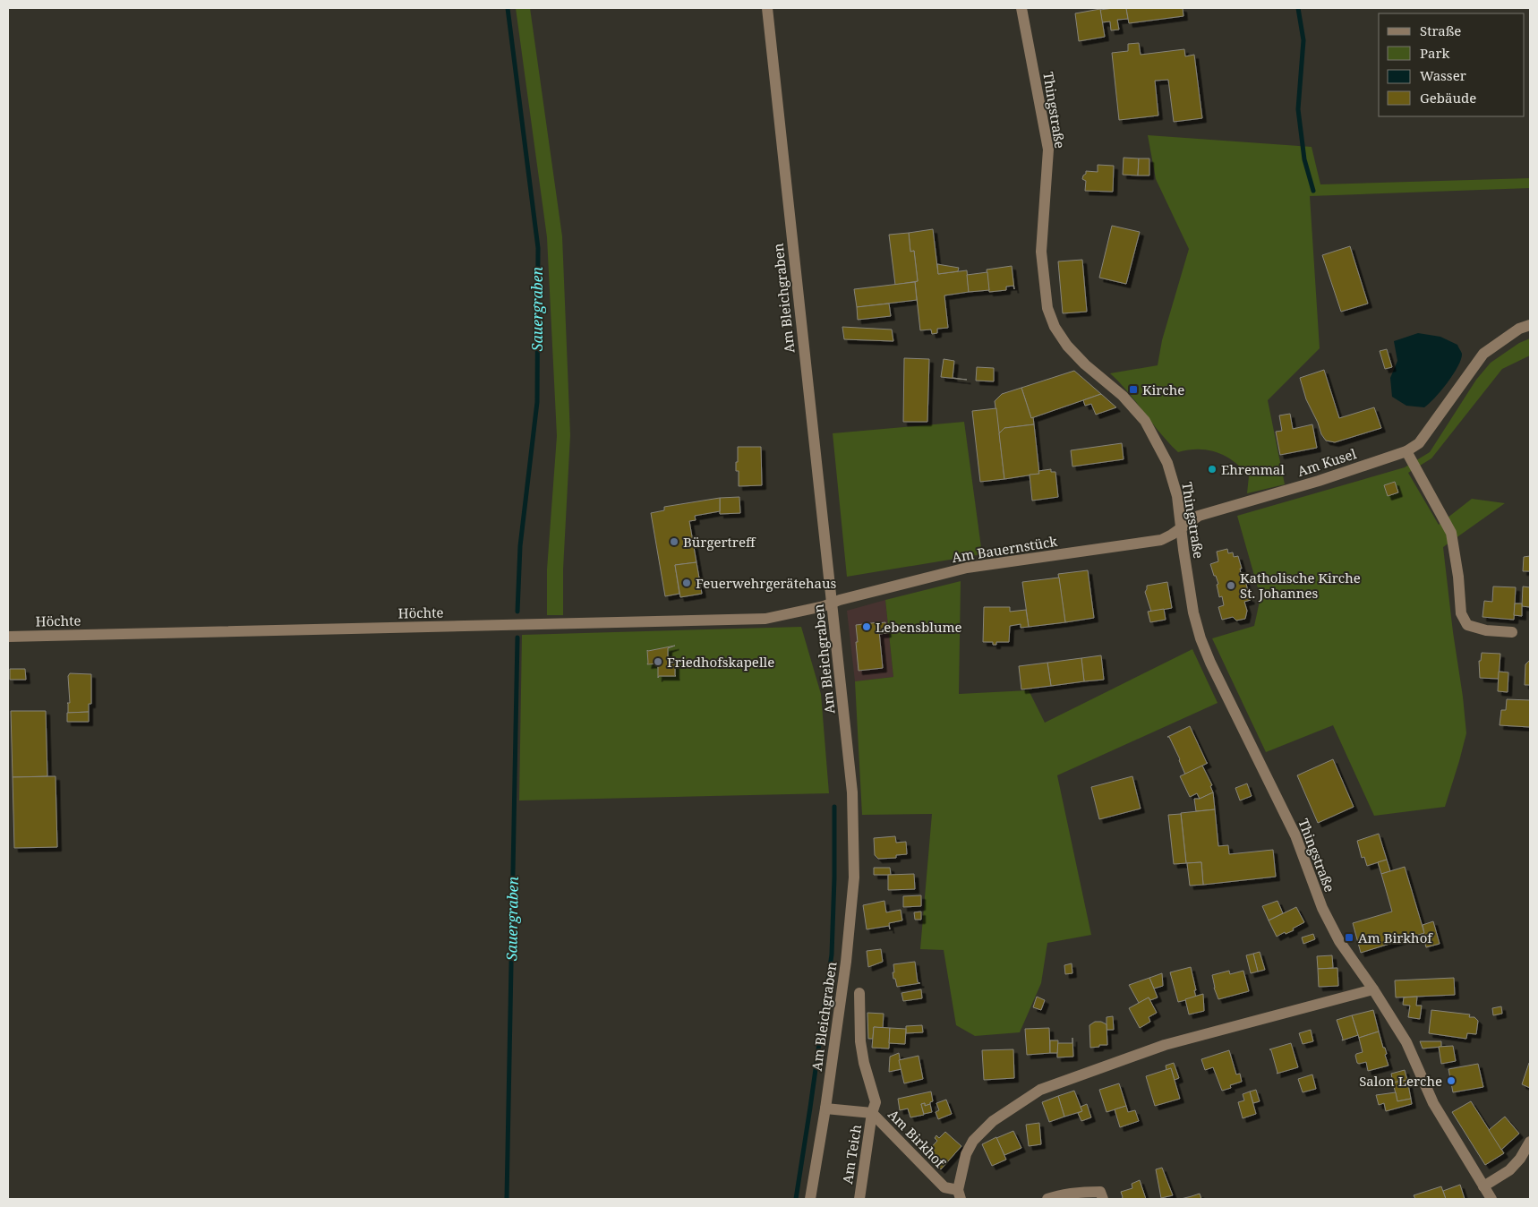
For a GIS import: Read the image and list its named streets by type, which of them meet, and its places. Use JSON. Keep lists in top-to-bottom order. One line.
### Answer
{"streets":{"street":["Thingstraße","Am Bleichgraben","Am Kusel","Am Bauernstück","Höchte","Am Birkhof","Am Teich"]},"crossings":[["Thingstraße","Am Kusel"],["Thingstraße","Am Bauernstück"],["Thingstraße","Am Birkhof"],["Am Bleichgraben","Am Bauernstück"],["Am Bleichgraben","Höchte"],["Am Bleichgraben","Am Birkhof"],["Am Kusel","Am Bauernstück"],["Am Bauernstück","Höchte"],["Am Birkhof","Am Teich"]],"water":["Sauergraben"],"places":{"transit":["Kirche","Am Birkhof"],"other":["Ehrenmal","Bürgertreff","Feuerwehrgerätehaus","Katholische Kirche St. Johannes","Lebensblume","Friedhofskapelle","Salon Lerche"]},"legend":["Straße","Park","Wasser","Gebäude"]}
